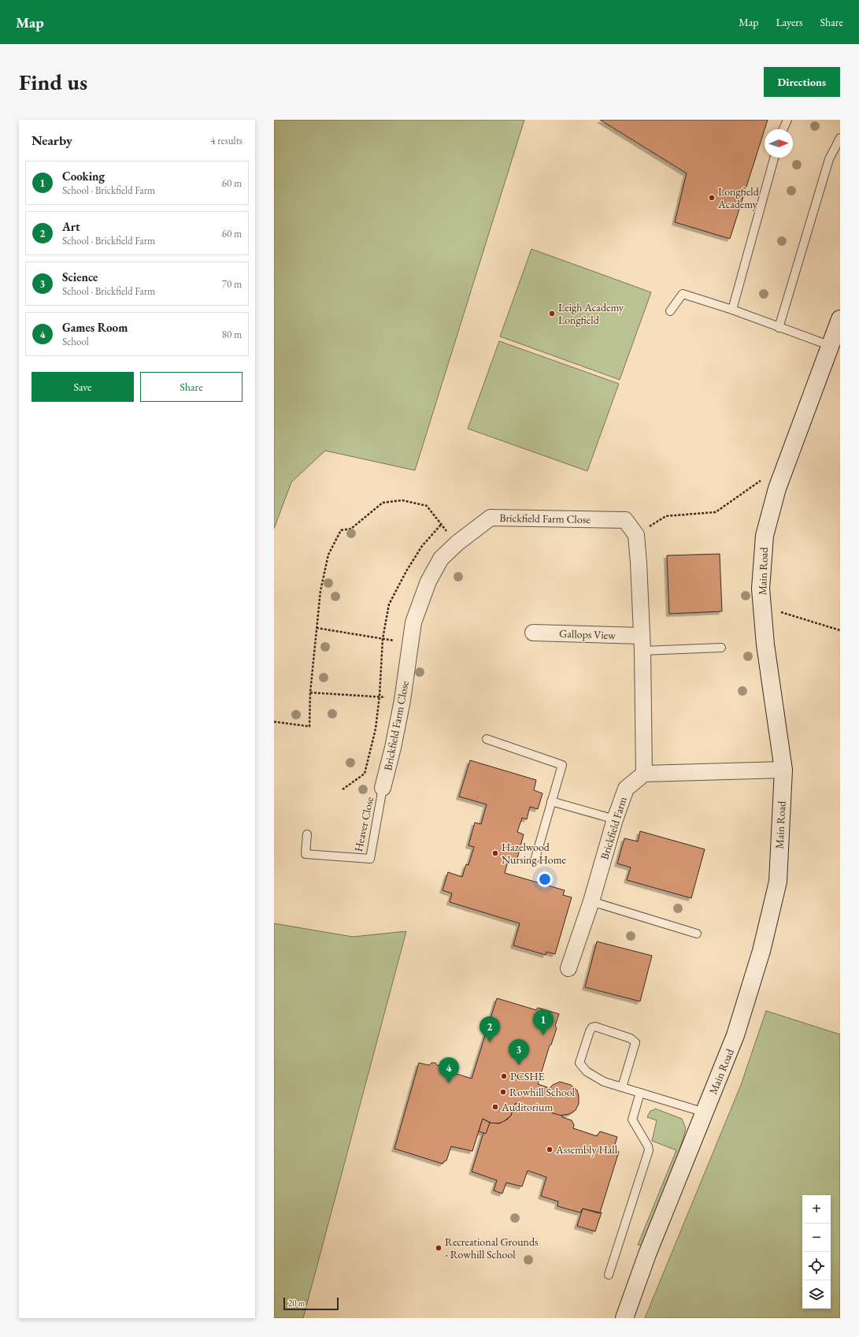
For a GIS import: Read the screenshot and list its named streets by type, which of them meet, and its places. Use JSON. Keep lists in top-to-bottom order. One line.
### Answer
{"streets":{"main road":["Main Road"],"street":["Brickfield Farm Close","Gallops View","Brickfield Farm"],"lane":["Heaver Close"]},"crossings":[["Brickfield Farm Close","Heaver Close"]],"places":["Longfield Academy","Leigh Academy Longfield","Hazelwood Nursing Home","PCSHE","Rowhill School","Auditorium","Assembly Hall","Recreational Grounds - Rowhill School"],"scale_bar":"20 m","north":"right","page":{"header":"Map","nav":["Map","Layers","Share"],"buttons":["Directions",["Save","Share"]],"title":"Find us","heading":["Nearby","4 results"],"list":[{"mark":"1","name":"Cooking","note":"School · Brickfield Farm","value":"60 m"},{"mark":"2","name":"Art","note":"School · Brickfield Farm","value":"60 m"},{"mark":"3","name":"Science","note":"School · Brickfield Farm","value":"70 m"},{"mark":"4","name":"Games Room","note":"School","value":"80 m"}],"pins":["1","2","3","4"],"map_buttons":["+","−"],"scale":"20 m"}}
